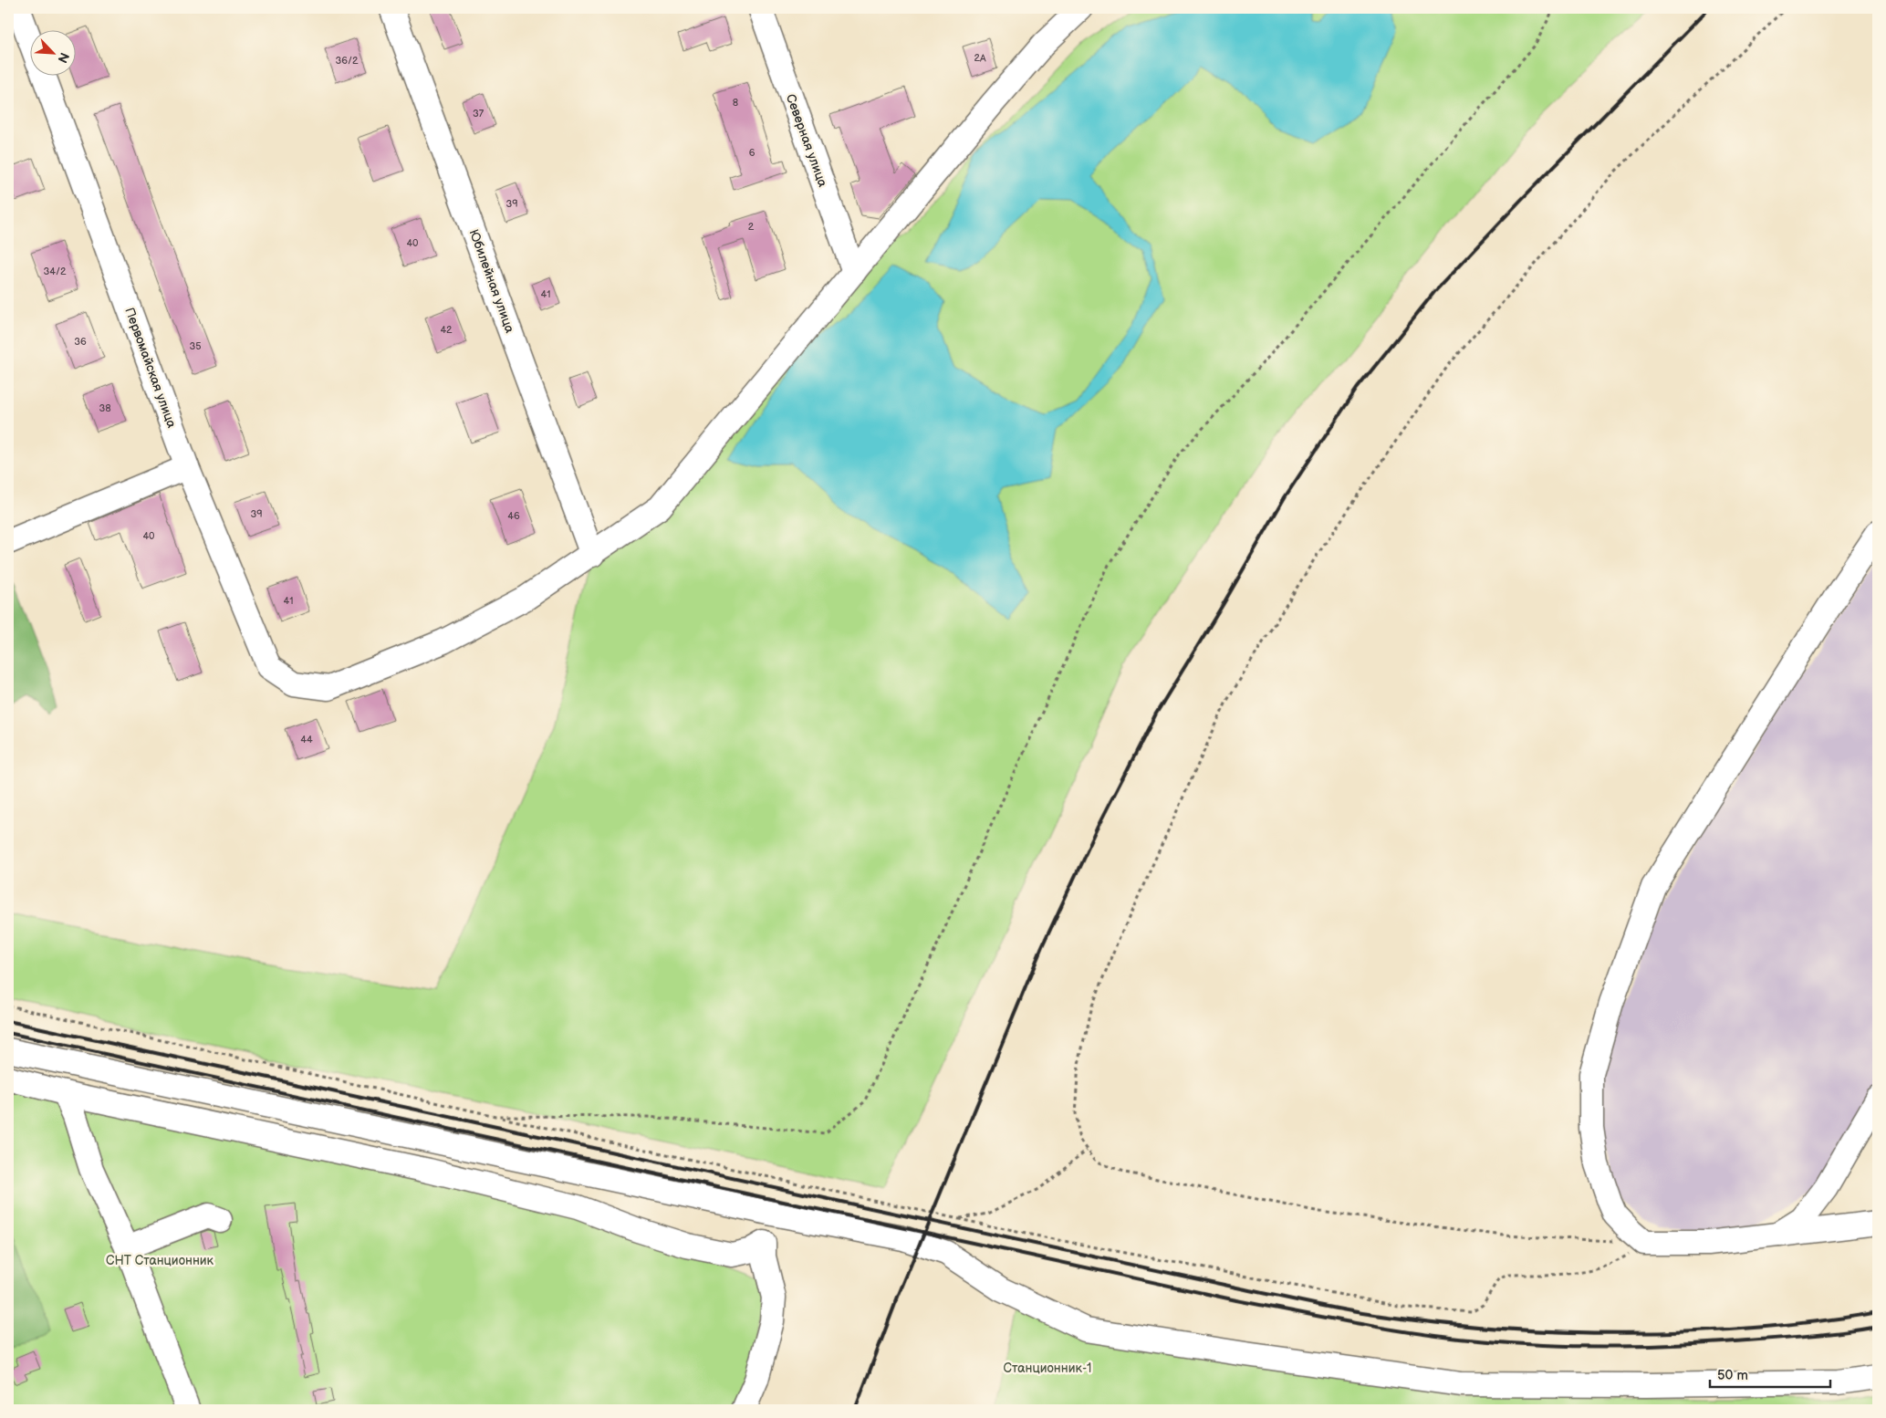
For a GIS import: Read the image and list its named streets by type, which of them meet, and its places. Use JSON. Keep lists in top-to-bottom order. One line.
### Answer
{"streets":{"street":["Северная улица","Юбилейная улица","Первомайская улица"]},"crossings":[["Юбилейная улица","Первомайская улица"]],"parks":["СНТ Станционник","Станционник-1"],"house_numbers":["2А","36/2","8","37","6","39","2","40","34/2","41","42","36","35","38","39","46","40","41","44"],"scale_bar":"50 m","north":"bottom right"}
